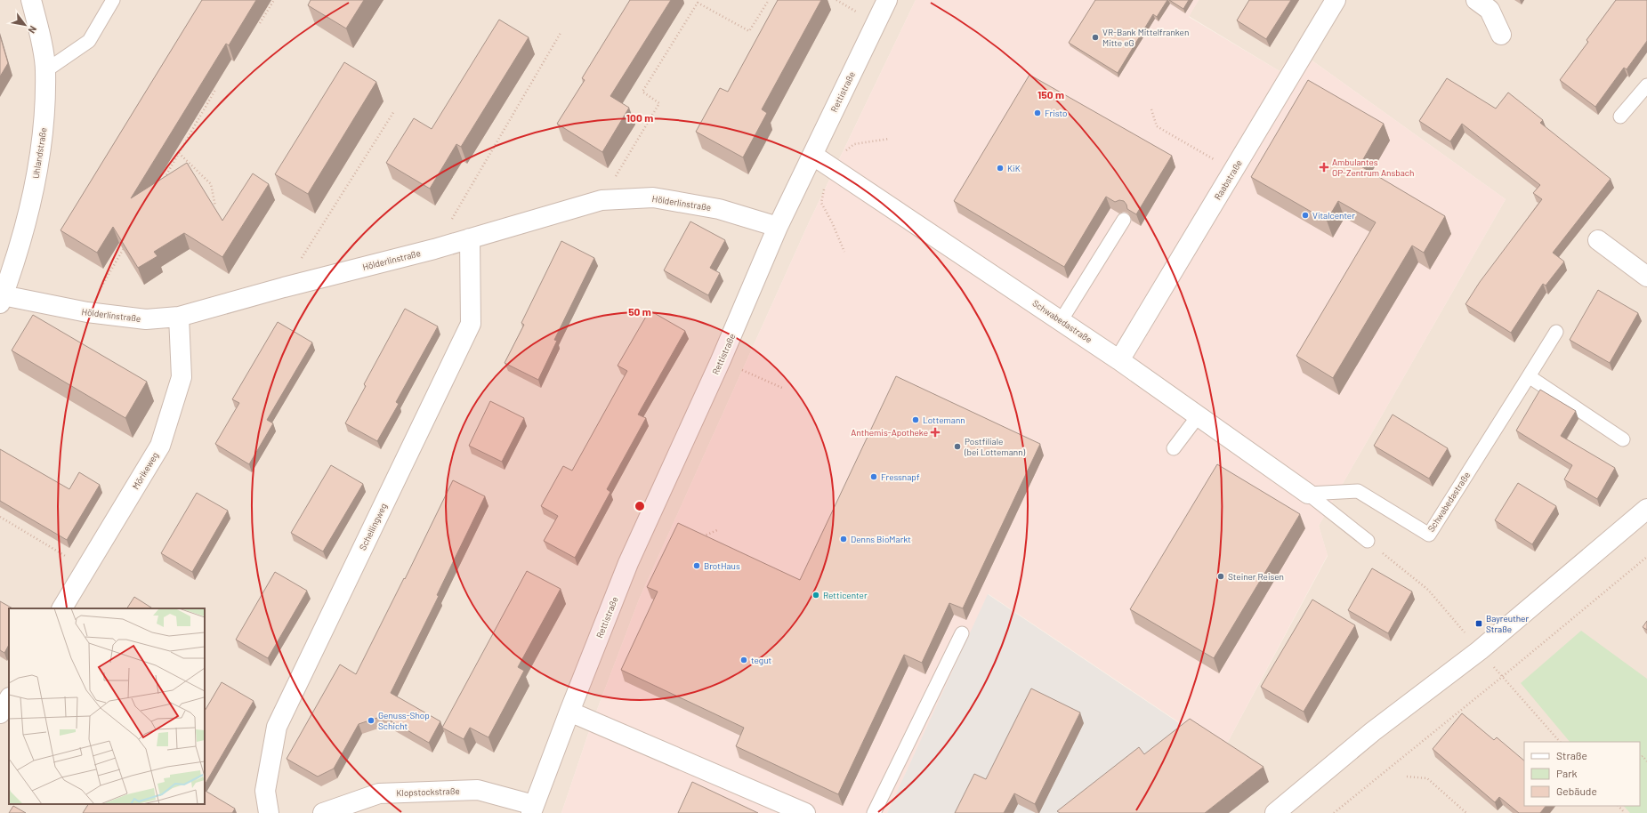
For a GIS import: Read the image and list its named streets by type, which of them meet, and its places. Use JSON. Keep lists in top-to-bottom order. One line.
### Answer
{"streets":{"street":["Rettistraße","Uhlandstraße","Raabstraße","Hölderlinstraße","Schwabedastraße","Mörikeweg","Schellingweg","Klopstockstraße"]},"crossings":[["Rettistraße","Hölderlinstraße"],["Rettistraße","Schwabedastraße"],["Rettistraße","Klopstockstraße"],["Uhlandstraße","Hölderlinstraße"],["Raabstraße","Schwabedastraße"],["Hölderlinstraße","Mörikeweg"],["Hölderlinstraße","Schellingweg"]],"places":{"other":["VR-Bank Mittelfranken Mitte eG","Fristo","KiK","Vitalcenter","Lottemann","Postfiliale (bei Lottemann)","Fressnapf","Denns BioMarkt","BrotHaus","Steiner Reisen","Retticenter","tegut","Genuss-Shop Schicht"],"health":["Ambulantes OP-Zentrum Ansbach","Anthemis-Apotheke"],"transit":["Bayreuther Straße"]},"legend":["Straße","Park","Gebäude"],"north":"bottom right","rings":["150 m","100 m","50 m"]}
